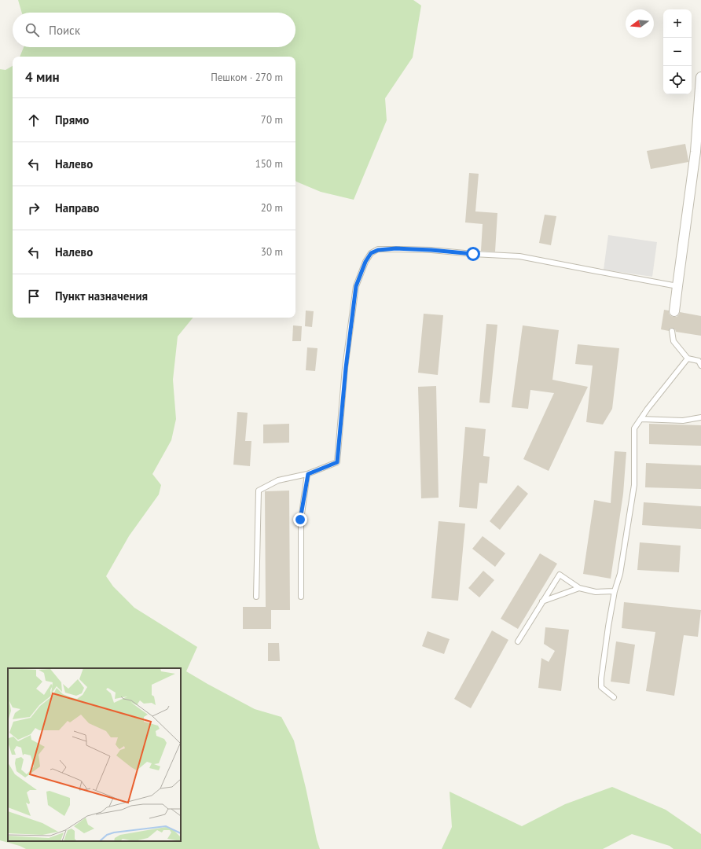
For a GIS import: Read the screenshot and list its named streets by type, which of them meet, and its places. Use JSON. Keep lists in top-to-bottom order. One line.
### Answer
{"north":"left","page":{"map_buttons":["+","−"],"search":"Поиск","heading":["4 мин","Пешком · 270 m"],"list":[["Прямо","70 m"],["Налево","150 m"],["Направо","20 m"],["Налево","30 m"],"Пункт назначения"]}}
